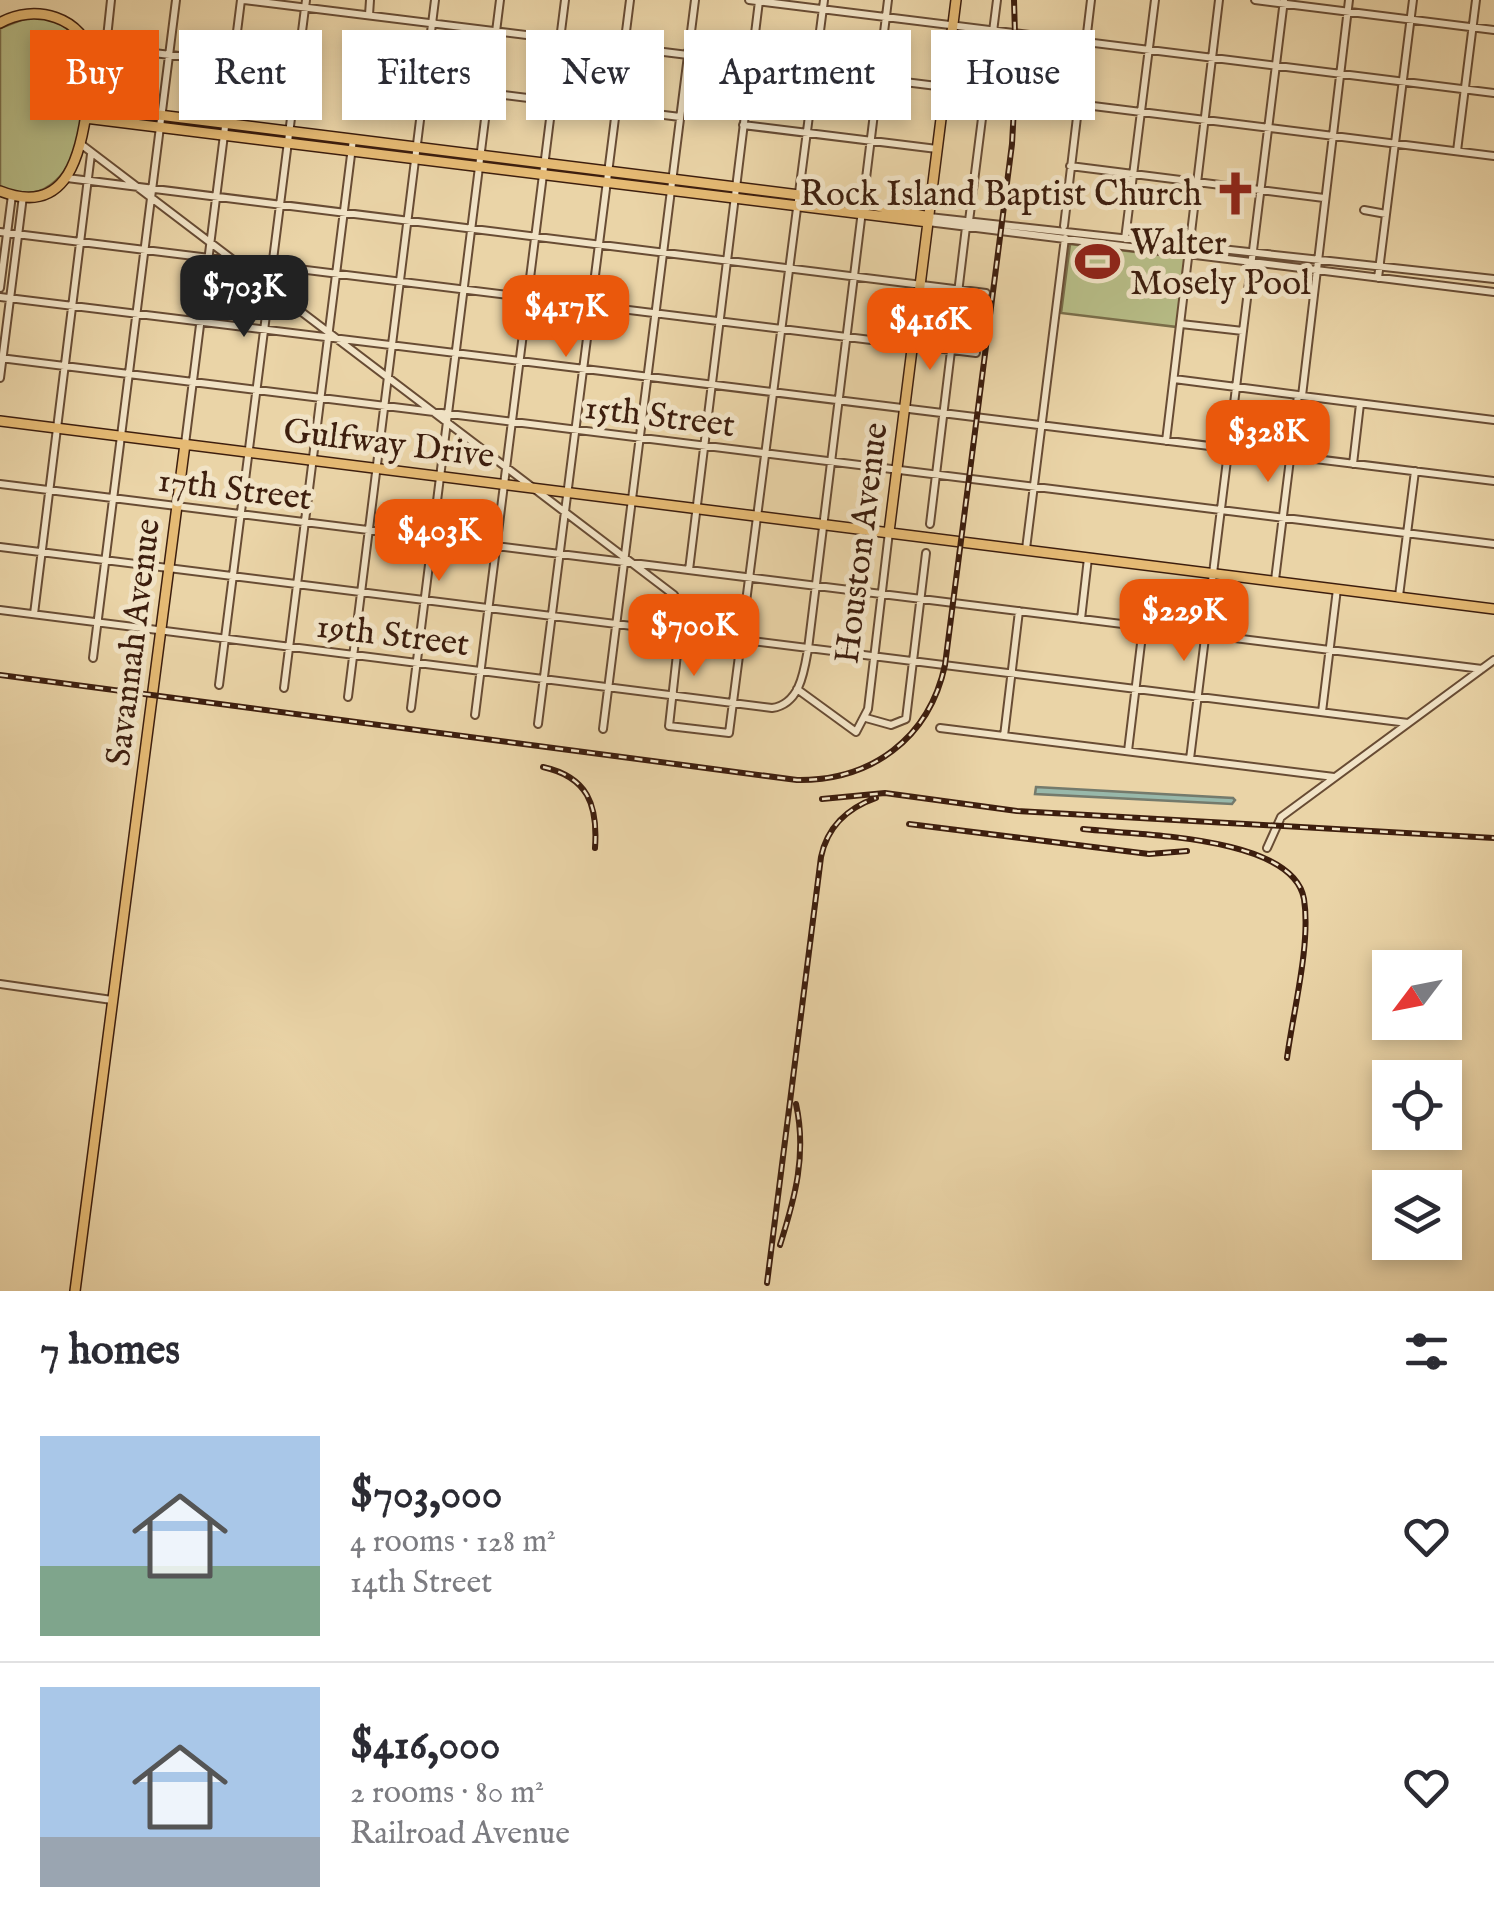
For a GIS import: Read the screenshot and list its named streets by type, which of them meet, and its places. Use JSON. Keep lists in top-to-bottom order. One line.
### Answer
{"streets":{"main road":["Gulfway Drive","Houston Avenue","Savannah Avenue"],"street":["15th Street","17th Street","19th Street"]},"crossings":[["15th Street","Houston Avenue"],["Gulfway Drive","Houston Avenue"],["Gulfway Drive","Savannah Avenue"],["17th Street","Houston Avenue"],["17th Street","Savannah Avenue"],["Houston Avenue","19th Street"],["19th Street","Savannah Avenue"]],"places":{"church":["Rock Island Baptist Church"],"sports":["Walter Mosely Pool"]},"north":"bottom left","page":{"chip":["Buy","Rent","Filters","New","Apartment","House"],"price":["$703K","$417K","$416K","$328K","$403K","$229K","$700K"],"heading":"7 homes","list":[{"name":"$703,000","note":"4 rooms · 128 m² · 14th Street"},{"name":"$416,000","note":"2 rooms · 80 m² · Railroad Avenue"}]}}
